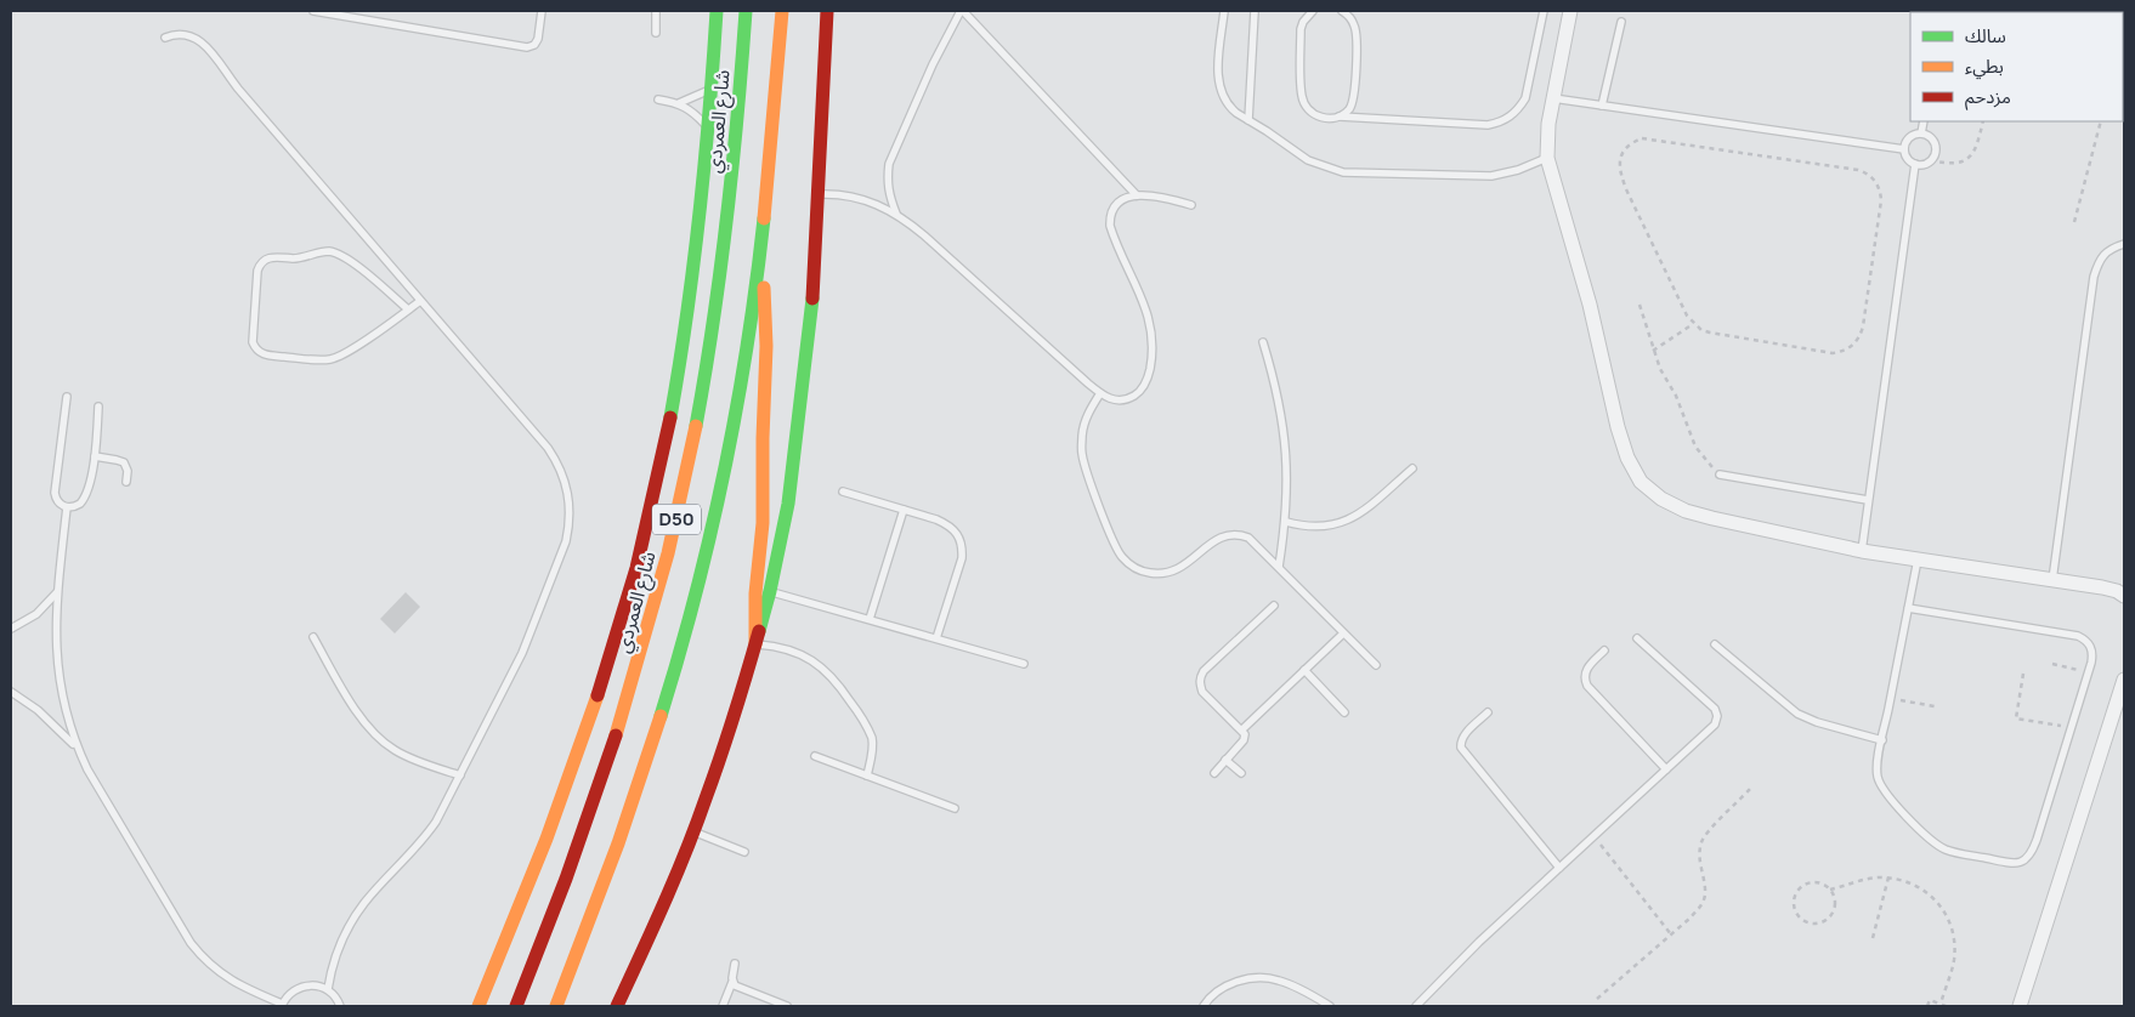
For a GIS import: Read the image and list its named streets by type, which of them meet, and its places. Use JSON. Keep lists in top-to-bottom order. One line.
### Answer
{"streets":{"main road":["شارع العمردي","D50"]},"legend":["سالك","بطيء","مزدحم"]}
